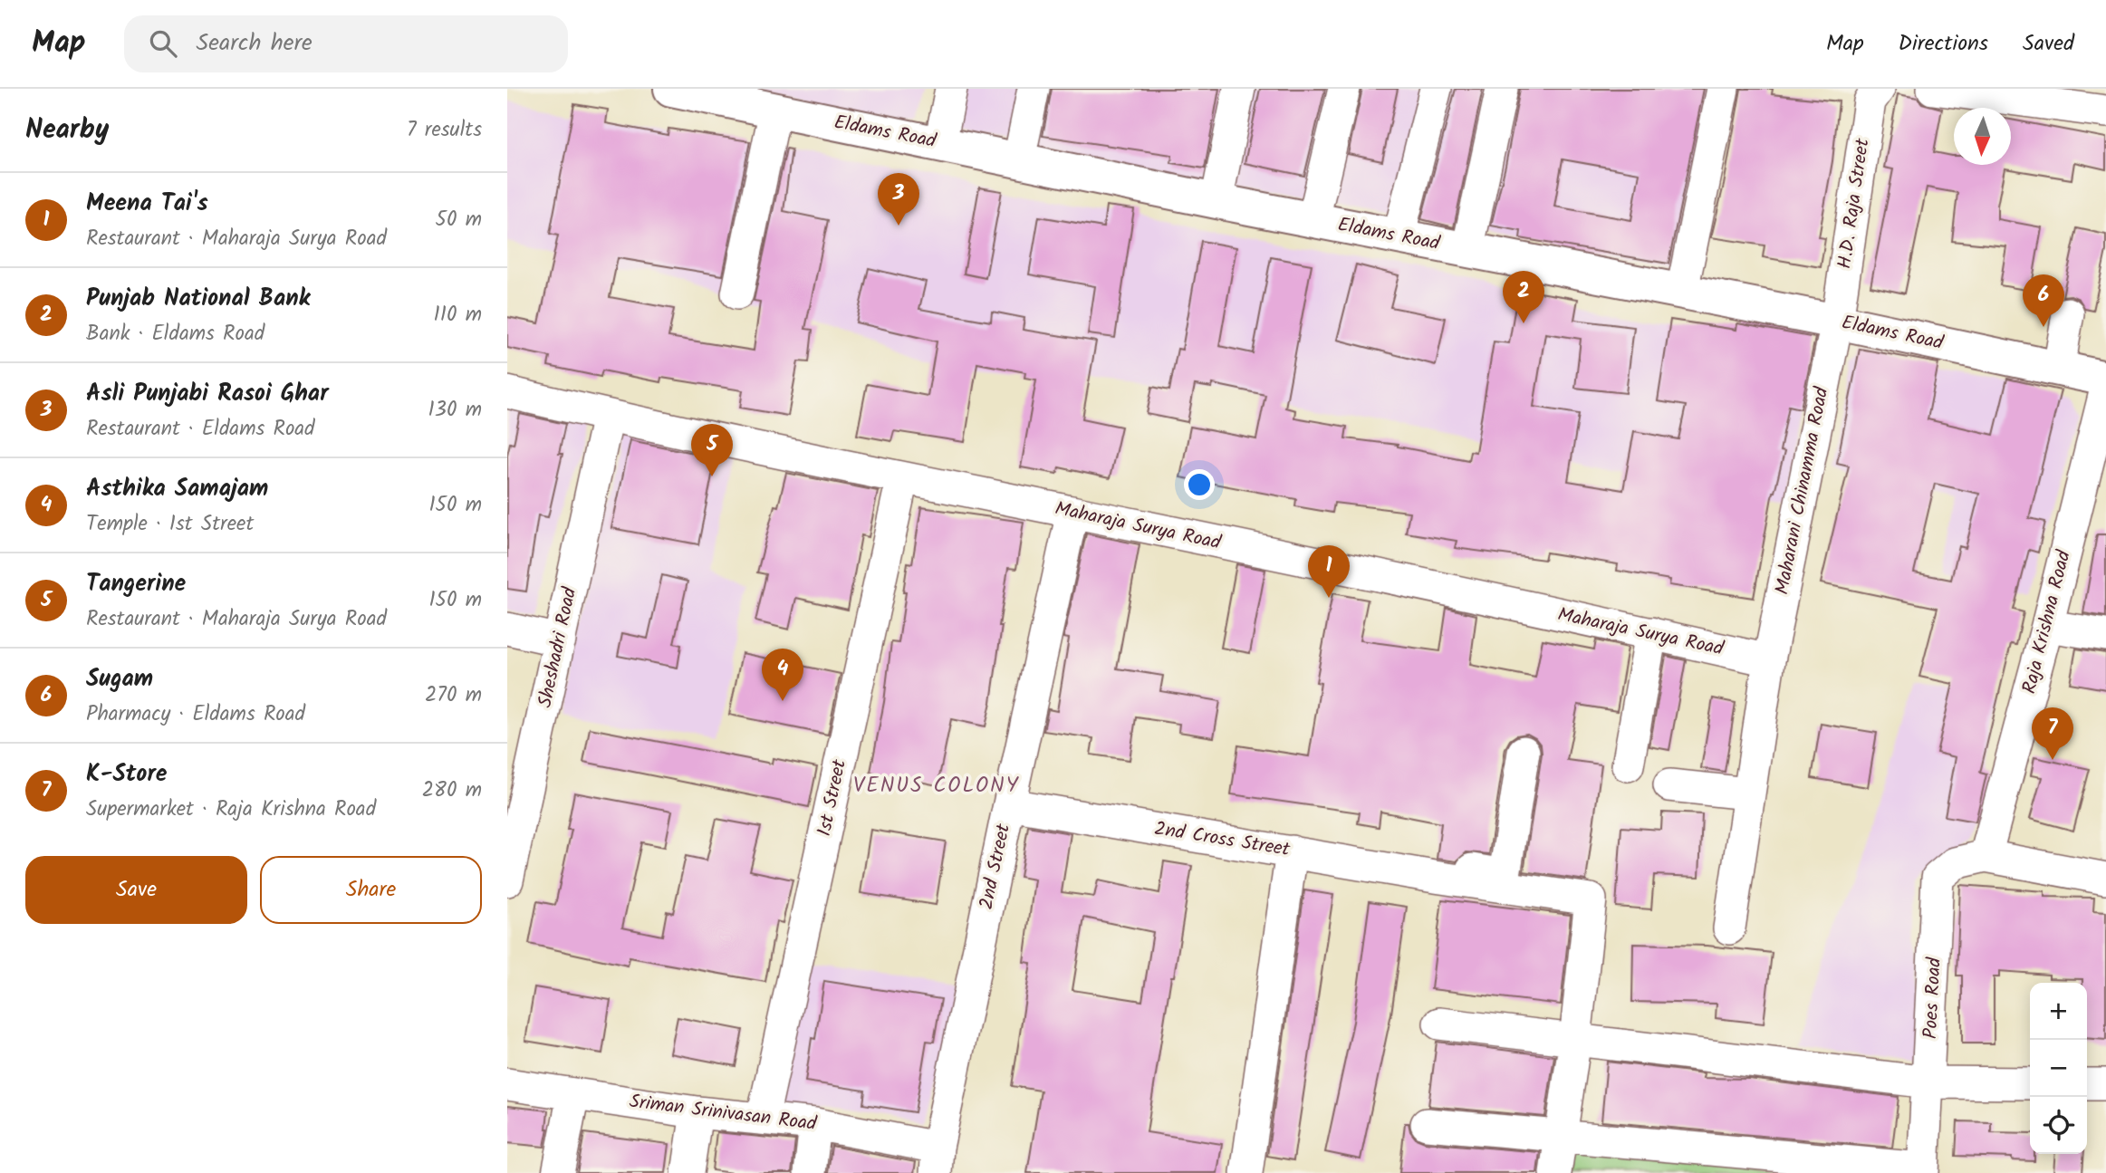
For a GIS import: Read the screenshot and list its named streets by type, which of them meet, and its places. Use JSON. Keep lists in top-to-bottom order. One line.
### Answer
{"streets":{"main road":["Eldams Road"],"street":["H.D. Raja Street","Maharani Chinamma Road","Maharaja Surya Road","Raja Krishna Road","Sheshadri Road","1st Street","2nd Cross Street","2nd Street","Poes Road","Sriman Srinivasan Road"]},"crossings":[["Eldams Road","H.D. Raja Street"],["Eldams Road","Maharani Chinamma Road"],["H.D. Raja Street","Maharani Chinamma Road"],["Maharani Chinamma Road","Maharaja Surya Road"],["Maharaja Surya Road","Sheshadri Road"],["Maharaja Surya Road","1st Street"],["Maharaja Surya Road","2nd Street"],["Raja Krishna Road","Poes Road"],["1st Street","Sriman Srinivasan Road"],["2nd Cross Street","2nd Street"],["2nd Street","Sriman Srinivasan Road"]],"districts":["VENUS COLONY"],"north":"bottom","page":{"header":"Map","search":"Search here","nav":["Map","Directions","Saved"],"heading":["Nearby","7 results"],"list":[{"mark":"1","name":"Meena Tai's","note":"Restaurant · Maharaja Surya Road","value":"50 m"},{"mark":"2","name":"Punjab National Bank","note":"Bank · Eldams Road","value":"110 m"},{"mark":"3","name":"Asli Punjabi Rasoi Ghar","note":"Restaurant · Eldams Road","value":"130 m"},{"mark":"4","name":"Asthika Samajam","note":"Temple · 1st Street","value":"150 m"},{"mark":"5","name":"Tangerine","note":"Restaurant · Maharaja Surya Road","value":"150 m"},{"mark":"6","name":"Sugam","note":"Pharmacy · Eldams Road","value":"270 m"},{"mark":"7","name":"K-Store","note":"Supermarket · Raja Krishna Road","value":"280 m"}],"pins":["3","2","6","5","1","4","7"],"buttons":["Save","Share"],"map_buttons":["+","−"]}}
